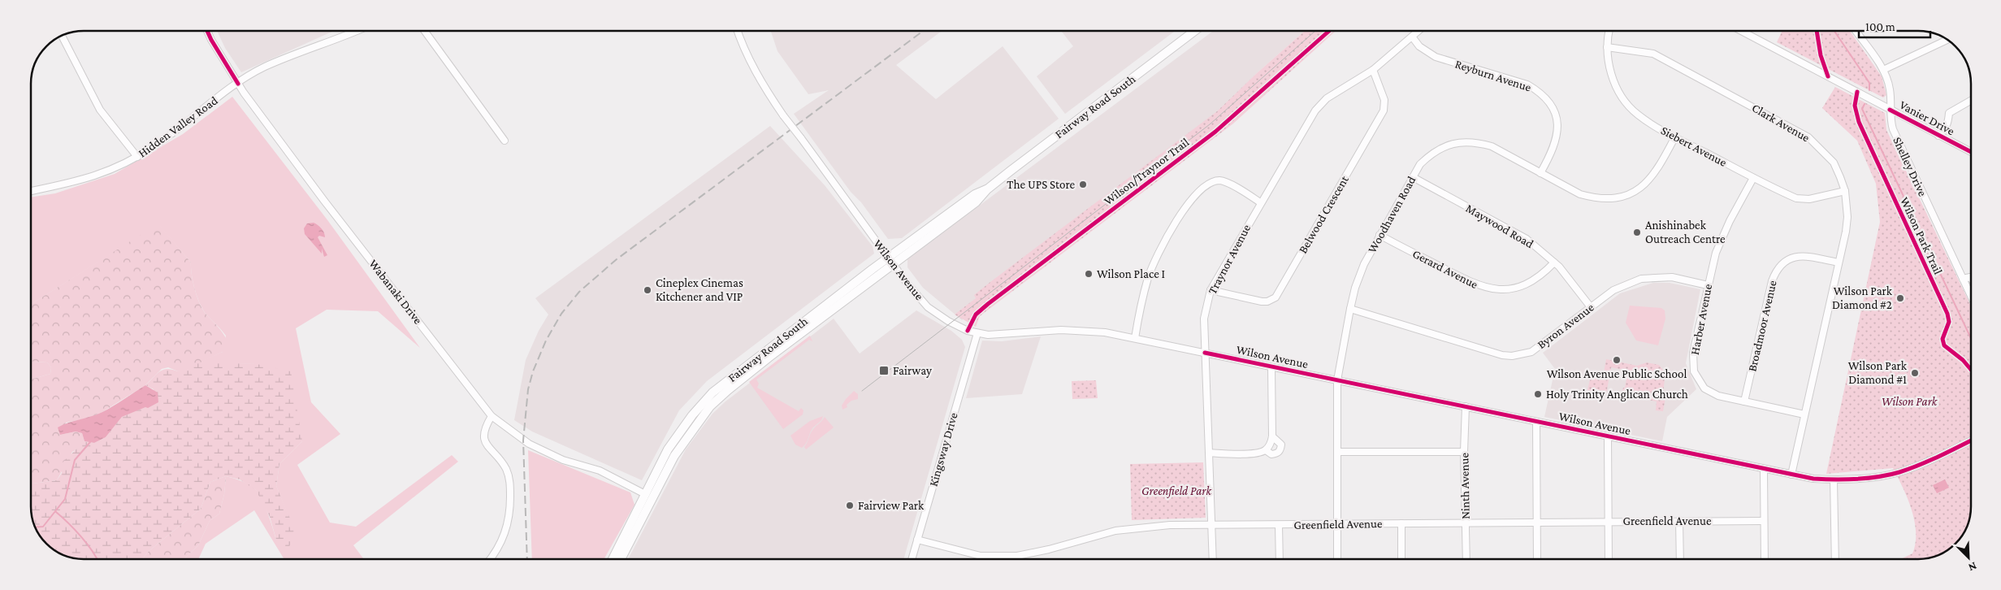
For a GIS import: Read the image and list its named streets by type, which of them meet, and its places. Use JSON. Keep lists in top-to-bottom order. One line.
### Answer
{"streets":{"main road":["Fairway Road South"],"street":["Reyburn Avenue","Vanier Drive","Clark Avenue","Hidden Valley Road","Siebert Avenue","Shelley Drive","Belwood Crescent","Woodhaven Road","Maywood Road","Traynor Avenue","Gerard Avenue","Wilson Avenue","Wabanaki Drive","Harber Avenue","Byron Avenue","Broadmoor Avenue","Kingsway Drive","Ninth Avenue","Greenfield Avenue"],"cycle path":["Wilson/Traynor Trail","Wilson Park Trail"]},"crossings":[["Reyburn Avenue","Woodhaven Road"],["Reyburn Avenue","Traynor Avenue"],["Fairway Road South","Wilson Avenue"],["Fairway Road South","Wabanaki Drive"],["Vanier Drive","Shelley Drive"],["Clark Avenue","Siebert Avenue"],["Clark Avenue","Wilson Avenue"],["Clark Avenue","Harber Avenue"],["Clark Avenue","Broadmoor Avenue"],["Hidden Valley Road","Wabanaki Drive"],["Siebert Avenue","Woodhaven Road"],["Siebert Avenue","Harber Avenue"],["Belwood Crescent","Traynor Avenue"],["Woodhaven Road","Maywood Road"],["Woodhaven Road","Gerard Avenue"],["Woodhaven Road","Wilson Avenue"],["Woodhaven Road","Byron Avenue"],["Woodhaven Road","Greenfield Avenue"],["Maywood Road","Gerard Avenue"],["Maywood Road","Byron Avenue"],["Traynor Avenue","Wilson Avenue"],["Traynor Avenue","Greenfield Avenue"],["Wilson Avenue","Kingsway Drive"],["Wilson Avenue","Ninth Avenue"],["Harber Avenue","Byron Avenue"],["Harber Avenue","Broadmoor Avenue"],["Kingsway Drive","Greenfield Avenue"],["Ninth Avenue","Greenfield Avenue"]],"parks":["Wilson Park","Greenfield Park"],"places":{"other":["The UPS Store","Anishinabek Outreach Centre","Wilson Place I","Cineplex Cinemas Kitchener and VIP","Wilson Park Diamond #2","Wilson Avenue Public School","Wilson Park Diamond #1","Holy Trinity Anglican Church","Fairview Park"],"transit":["Fairway"]},"scale_bar":"100 m","north":"bottom right"}
